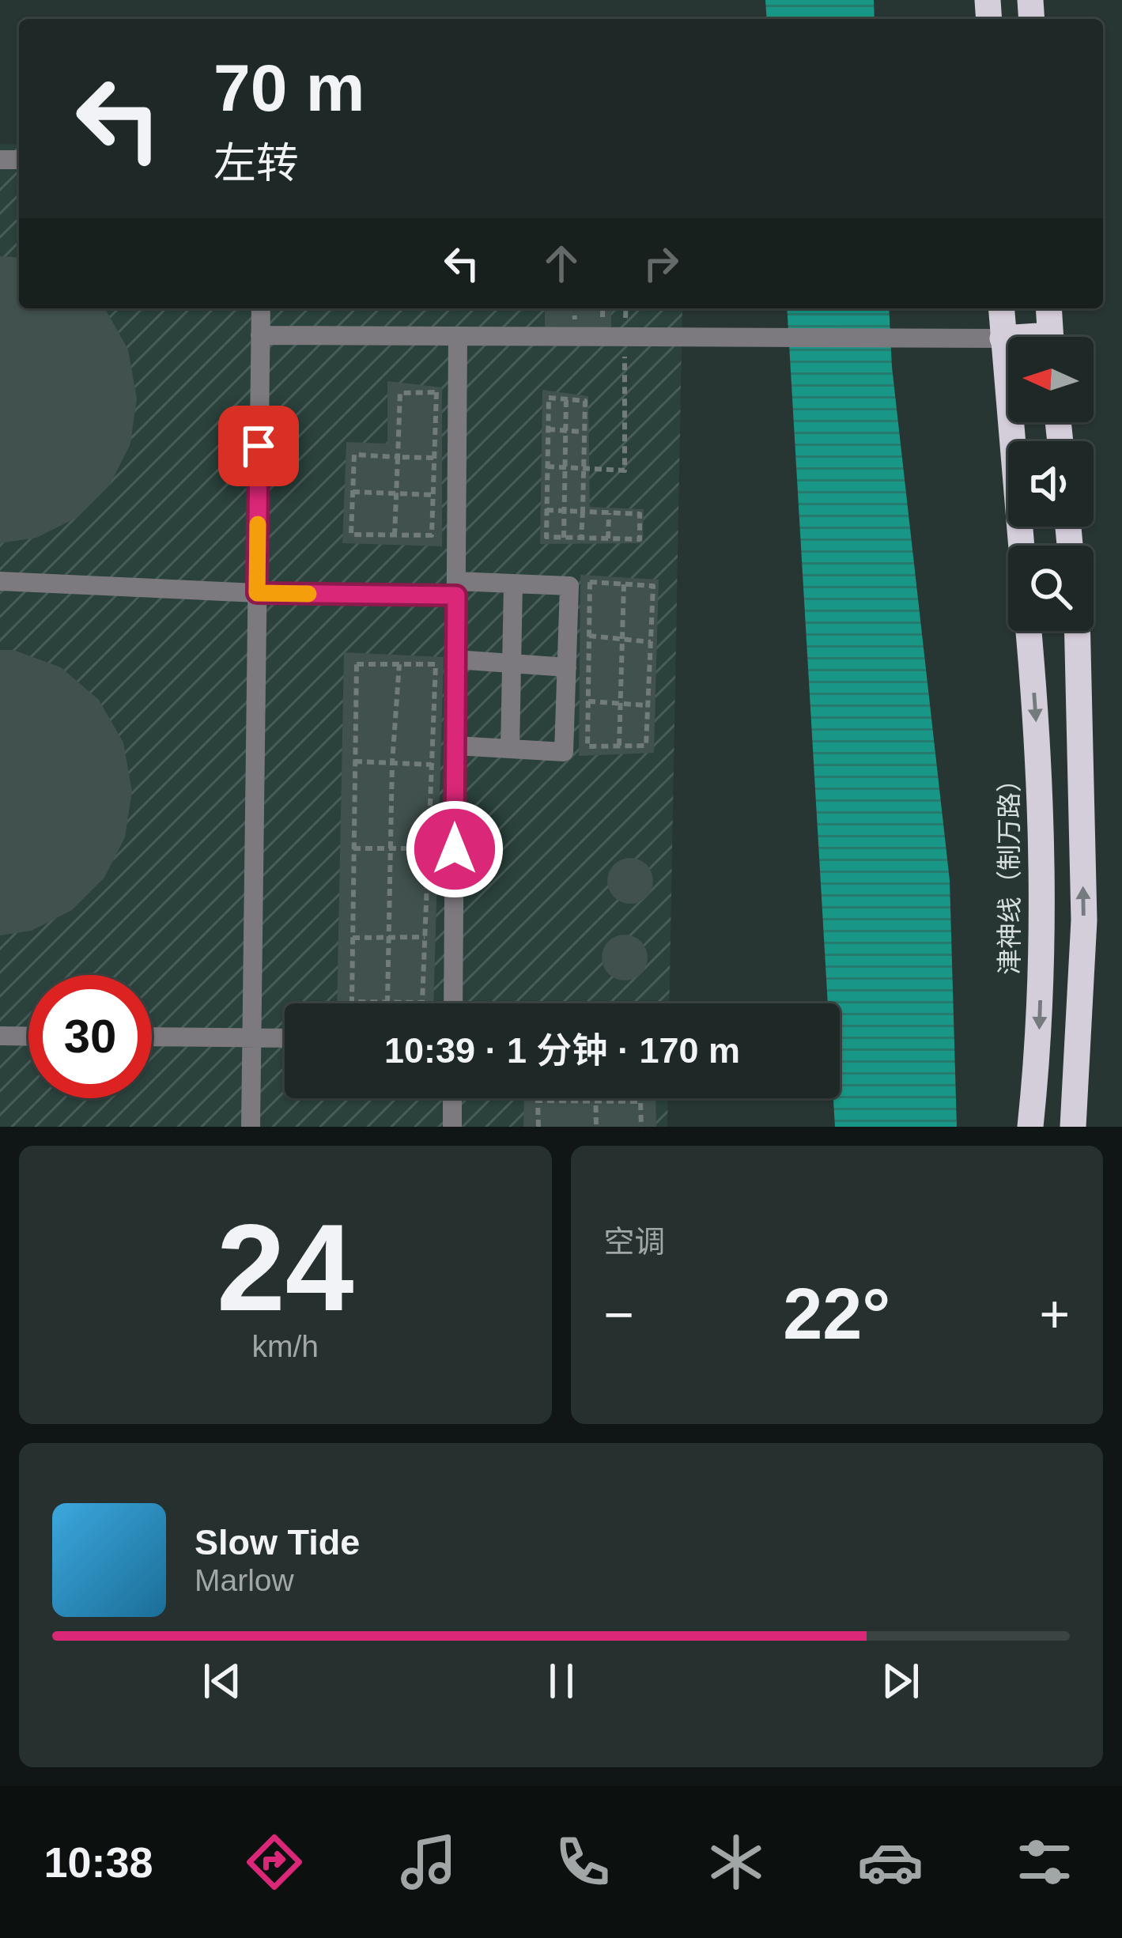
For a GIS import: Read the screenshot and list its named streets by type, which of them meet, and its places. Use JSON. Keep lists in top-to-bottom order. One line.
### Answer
{"streets":{"highway":["津神线（制万路）"]},"north":"left","page":{"turn":["70 m","左转"],"limit":"30","trip":"10:39 · 1 分钟 · 170 m","tile":[["24","km/h"],"空调"],"heat":["−","22°","+"],"song":["Slow Tide","Marlow"],"tabs":"10:38"}}
